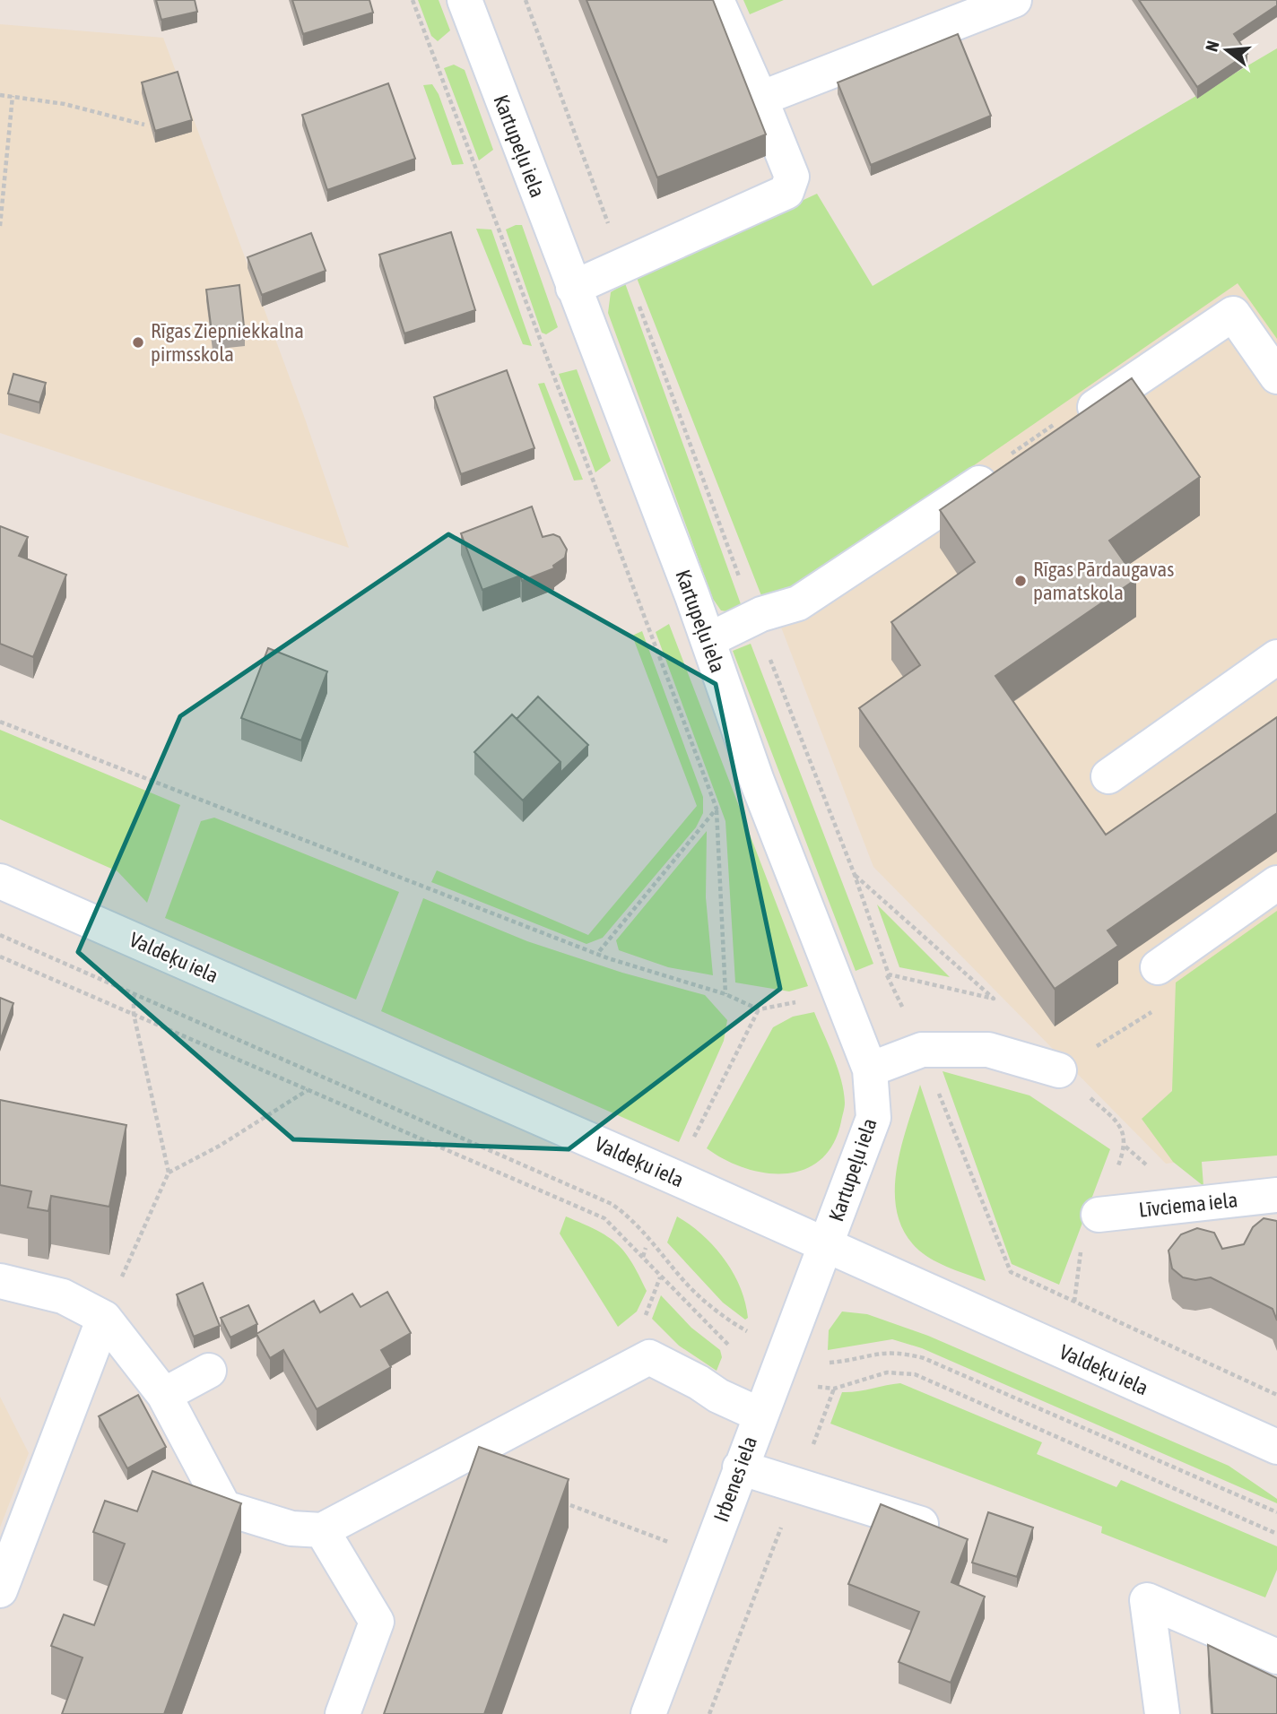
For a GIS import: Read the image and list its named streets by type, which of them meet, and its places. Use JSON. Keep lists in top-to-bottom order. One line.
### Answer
{"streets":{"street":["Kartupeļu iela","Valdeķu iela","Līvciema iela","Irbenes iela"]},"crossings":[["Kartupeļu iela","Valdeķu iela"],["Kartupeļu iela","Irbenes iela"],["Valdeķu iela","Irbenes iela"]],"places":["Rīgas Ziepniekkalna pirmsskola","Rīgas Pārdaugavas pamatskola"],"north":"left"}
